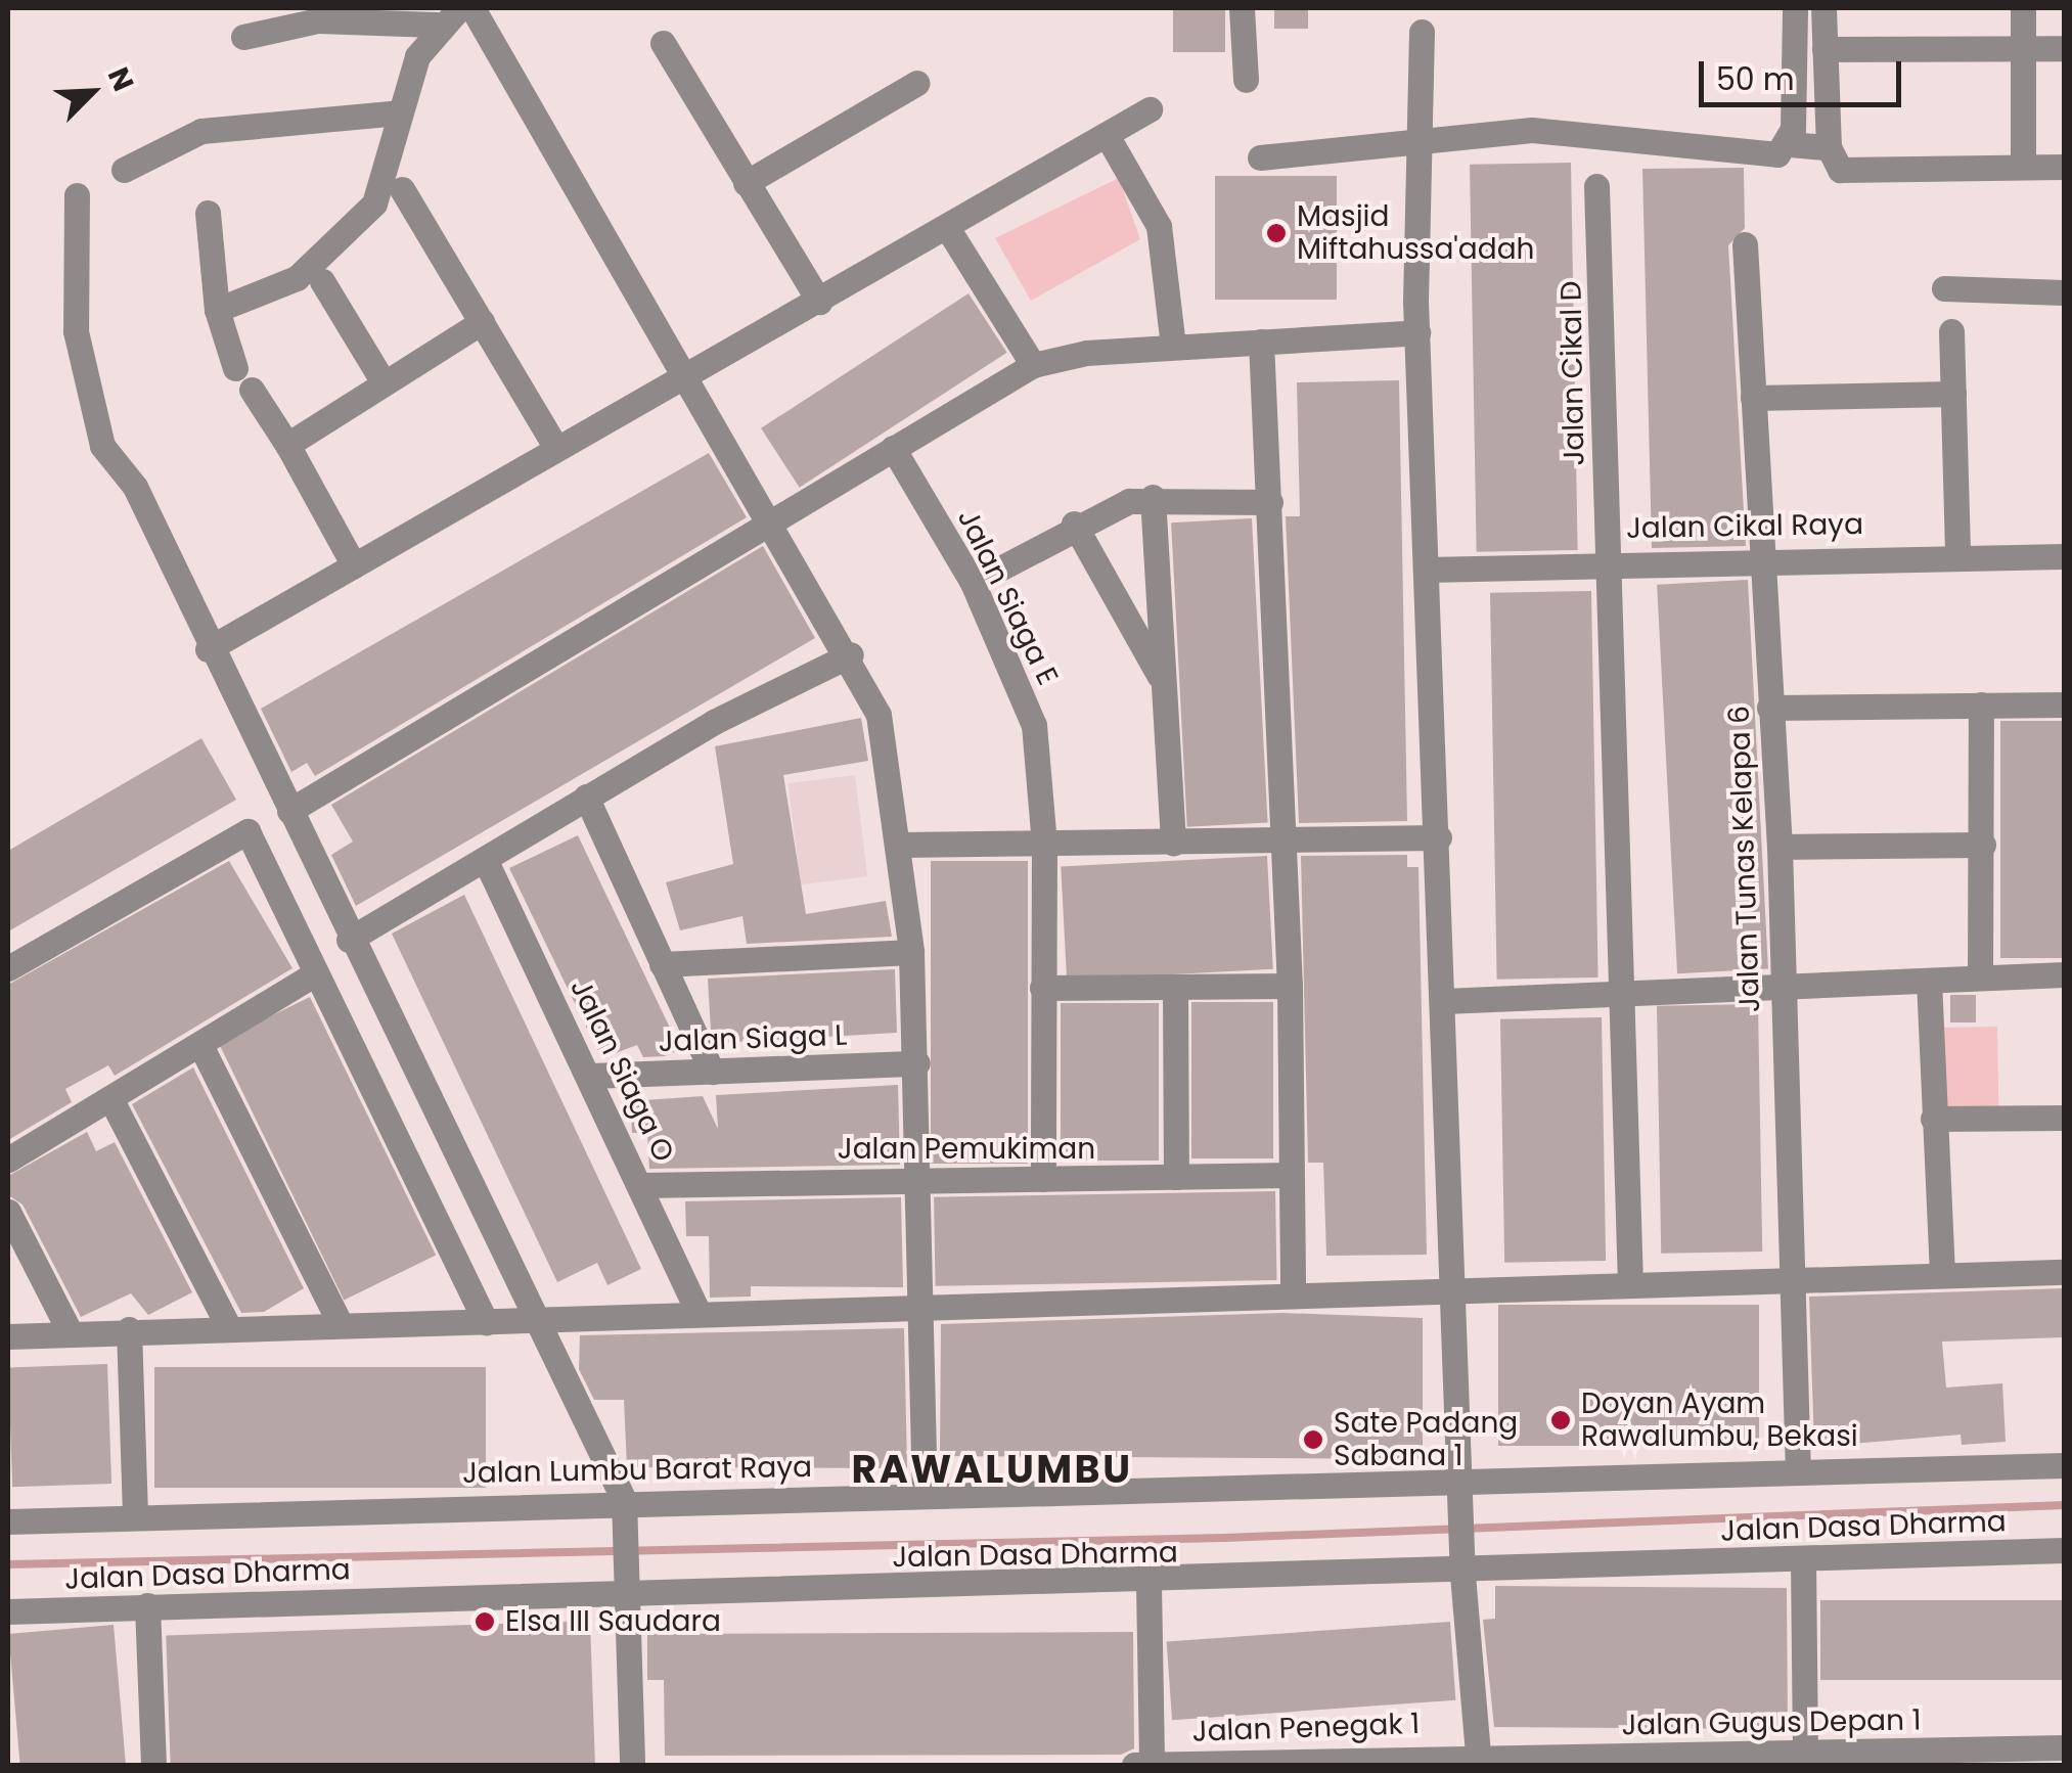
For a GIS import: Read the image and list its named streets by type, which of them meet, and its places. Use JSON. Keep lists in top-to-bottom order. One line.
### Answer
{"streets":{"street":["Jalan Cikal D","Jalan Cikal Raya","Jalan Siaga E","Jalan Tunas Kelapa 6","Jalan Siaga L","Jalan Siaga O","Jalan Pemukiman","Jalan Lumbu Barat Raya","Jalan Dasa Dharma","Jalan Gugus Depan 1","Jalan Penegak 1"]},"crossings":[["Jalan Cikal D","Jalan Cikal Raya"],["Jalan Cikal Raya","Jalan Tunas Kelapa 6"],["Jalan Siaga E","Jalan Pemukiman"],["Jalan Tunas Kelapa 6","Jalan Lumbu Barat Raya"],["Jalan Siaga L","Jalan Siaga O"],["Jalan Siaga O","Jalan Pemukiman"],["Jalan Gugus Depan 1","Jalan Penegak 1"]],"districts":["RAWALUMBU"],"places":["Masjid Miftahussa'adah","Doyan Ayam Rawalumbu, Bekasi","Sate Padang Sabana 1","Elsa III Saudara"],"scale_bar":"50 m","north":"top right"}
